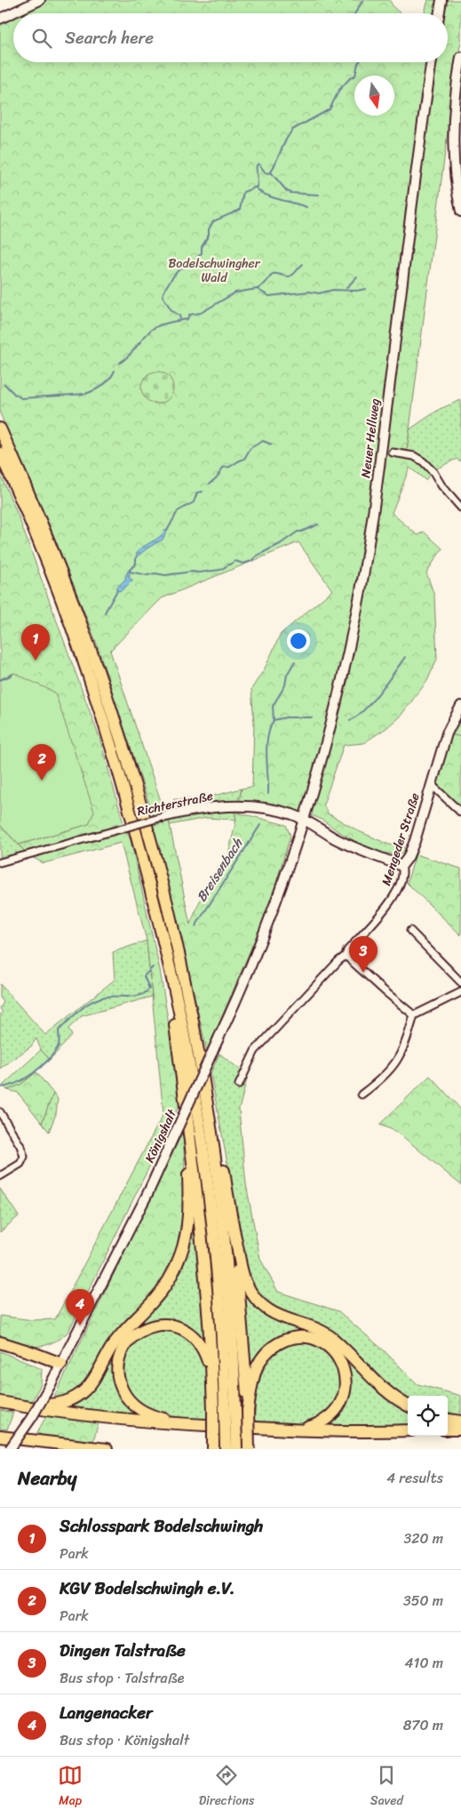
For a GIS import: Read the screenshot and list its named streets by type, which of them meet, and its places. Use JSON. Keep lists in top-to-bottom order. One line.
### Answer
{"streets":{"main road":["Neuer Hellweg","Richterstraße","Mengeder Straße","Königshalt"]},"crossings":[["Neuer Hellweg","Richterstraße"],["Neuer Hellweg","Königshalt"],["Richterstraße","Mengeder Straße"],["Richterstraße","Königshalt"]],"water":["Breisenbach"],"parks":["Bodelschwingher Wald"],"north":"bottom","page":{"search":"Search here","pins":["1","2","3","4"],"heading":["Nearby","4 results"],"list":[{"mark":"1","name":"Schlosspark Bodelschwingh","note":"Park","value":"320 m"},{"mark":"2","name":"KGV Bodelschwingh e.V.","note":"Park","value":"350 m"},{"mark":"3","name":"Dingen Talstraße","note":"Bus stop · Talstraße","value":"410 m"},{"mark":"4","name":"Langenacker","note":"Bus stop · Königshalt","value":"870 m"}],"nav":["Map","Directions","Saved"]}}
